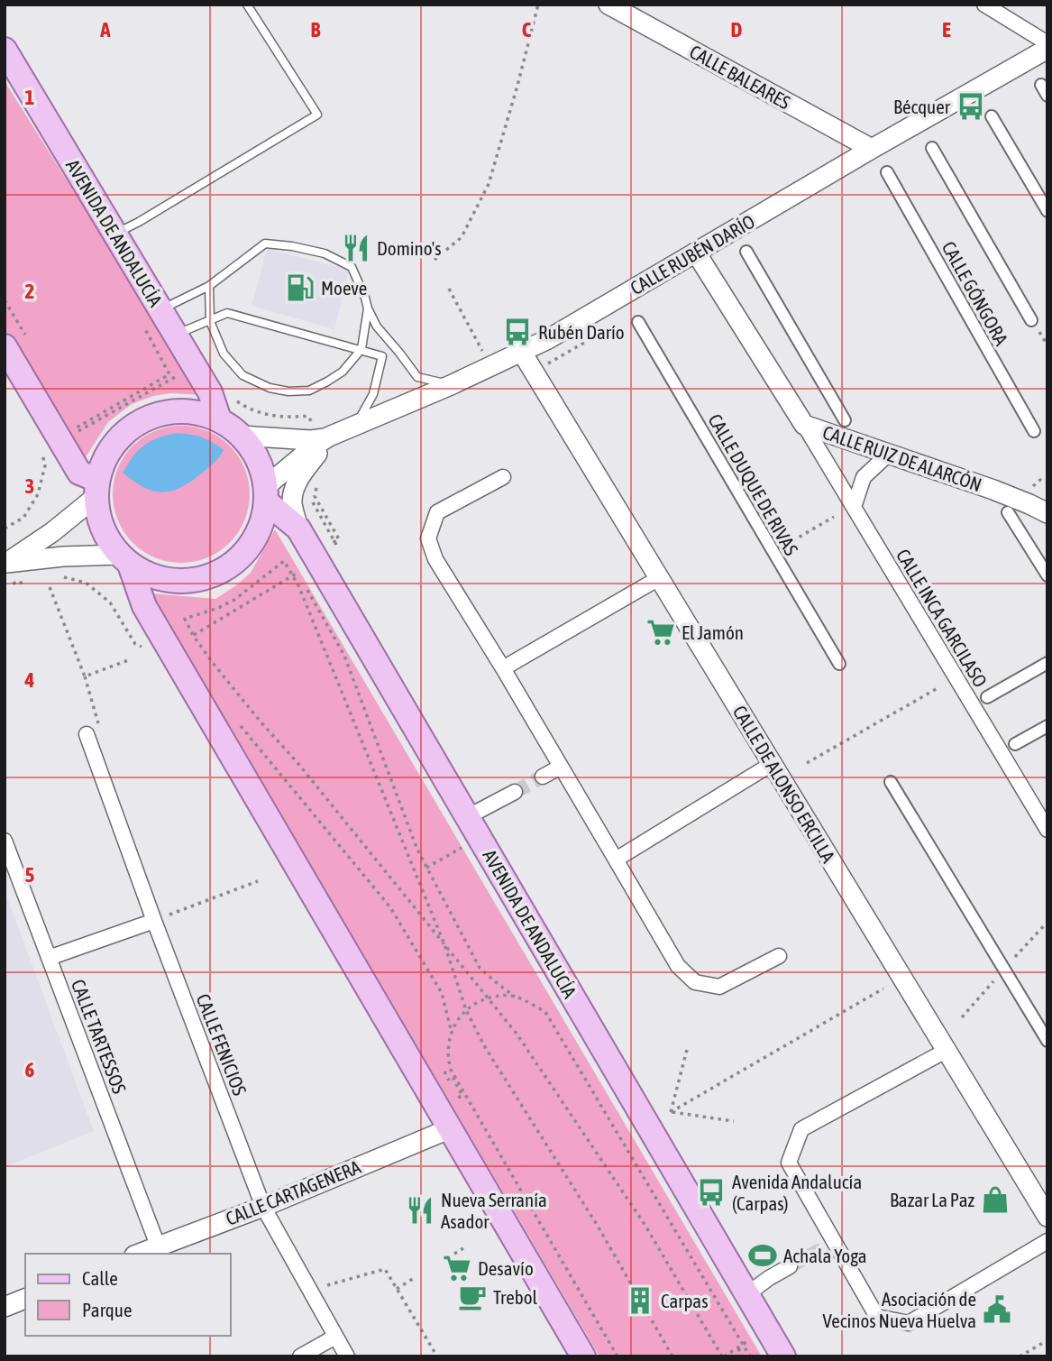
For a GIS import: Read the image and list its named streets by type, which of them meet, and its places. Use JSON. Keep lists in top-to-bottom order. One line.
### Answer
{"streets":{"main road":["AVENIDA DE ANDALUCÍA"],"street":["CALLE BALEARES","CALLE RUBÉN DARÍO","CALLE GÓNGORA","CALLE RUIZ DE ALARCÓN","CALLE DUQUE DE RIVAS","CALLE INCA GARCILASO","CALLE DE ALONSO ERCILLA","CALLE TARTESSOS","CALLE FENICIOS","CALLE CARTAGENERA"]},"crossings":[["CALLE BALEARES","CALLE RUBÉN DARÍO"],["AVENIDA DE ANDALUCÍA","CALLE RUBÉN DARÍO"],["CALLE RUBÉN DARÍO","CALLE RUIZ DE ALARCÓN"],["CALLE RUBÉN DARÍO","CALLE DE ALONSO ERCILLA"],["CALLE RUIZ DE ALARCÓN","CALLE INCA GARCILASO"],["CALLE TARTESSOS","CALLE CARTAGENERA"],["CALLE FENICIOS","CALLE CARTAGENERA"]],"places":{"bus stop":["Bécquer","Rubén Darío","Avenida Andalucía (Carpas)"],"restaurant":["Domino's","Nueva Serranía Asador"],"fuel station":["Moeve"],"supermarket":["El Jamón","Desavío"],"shop":["Bazar La Paz"],"sports":["Achala Yoga"],"cafe":["Trebol"],"building":["Carpas"],"public building":["Asociación de Vecinos Nueva Huelva"]},"legend":["Calle","Parque"],"grid":{"columns":["A","B","C","D","E"],"rows":["1","2","3","4","5","6"]}}
